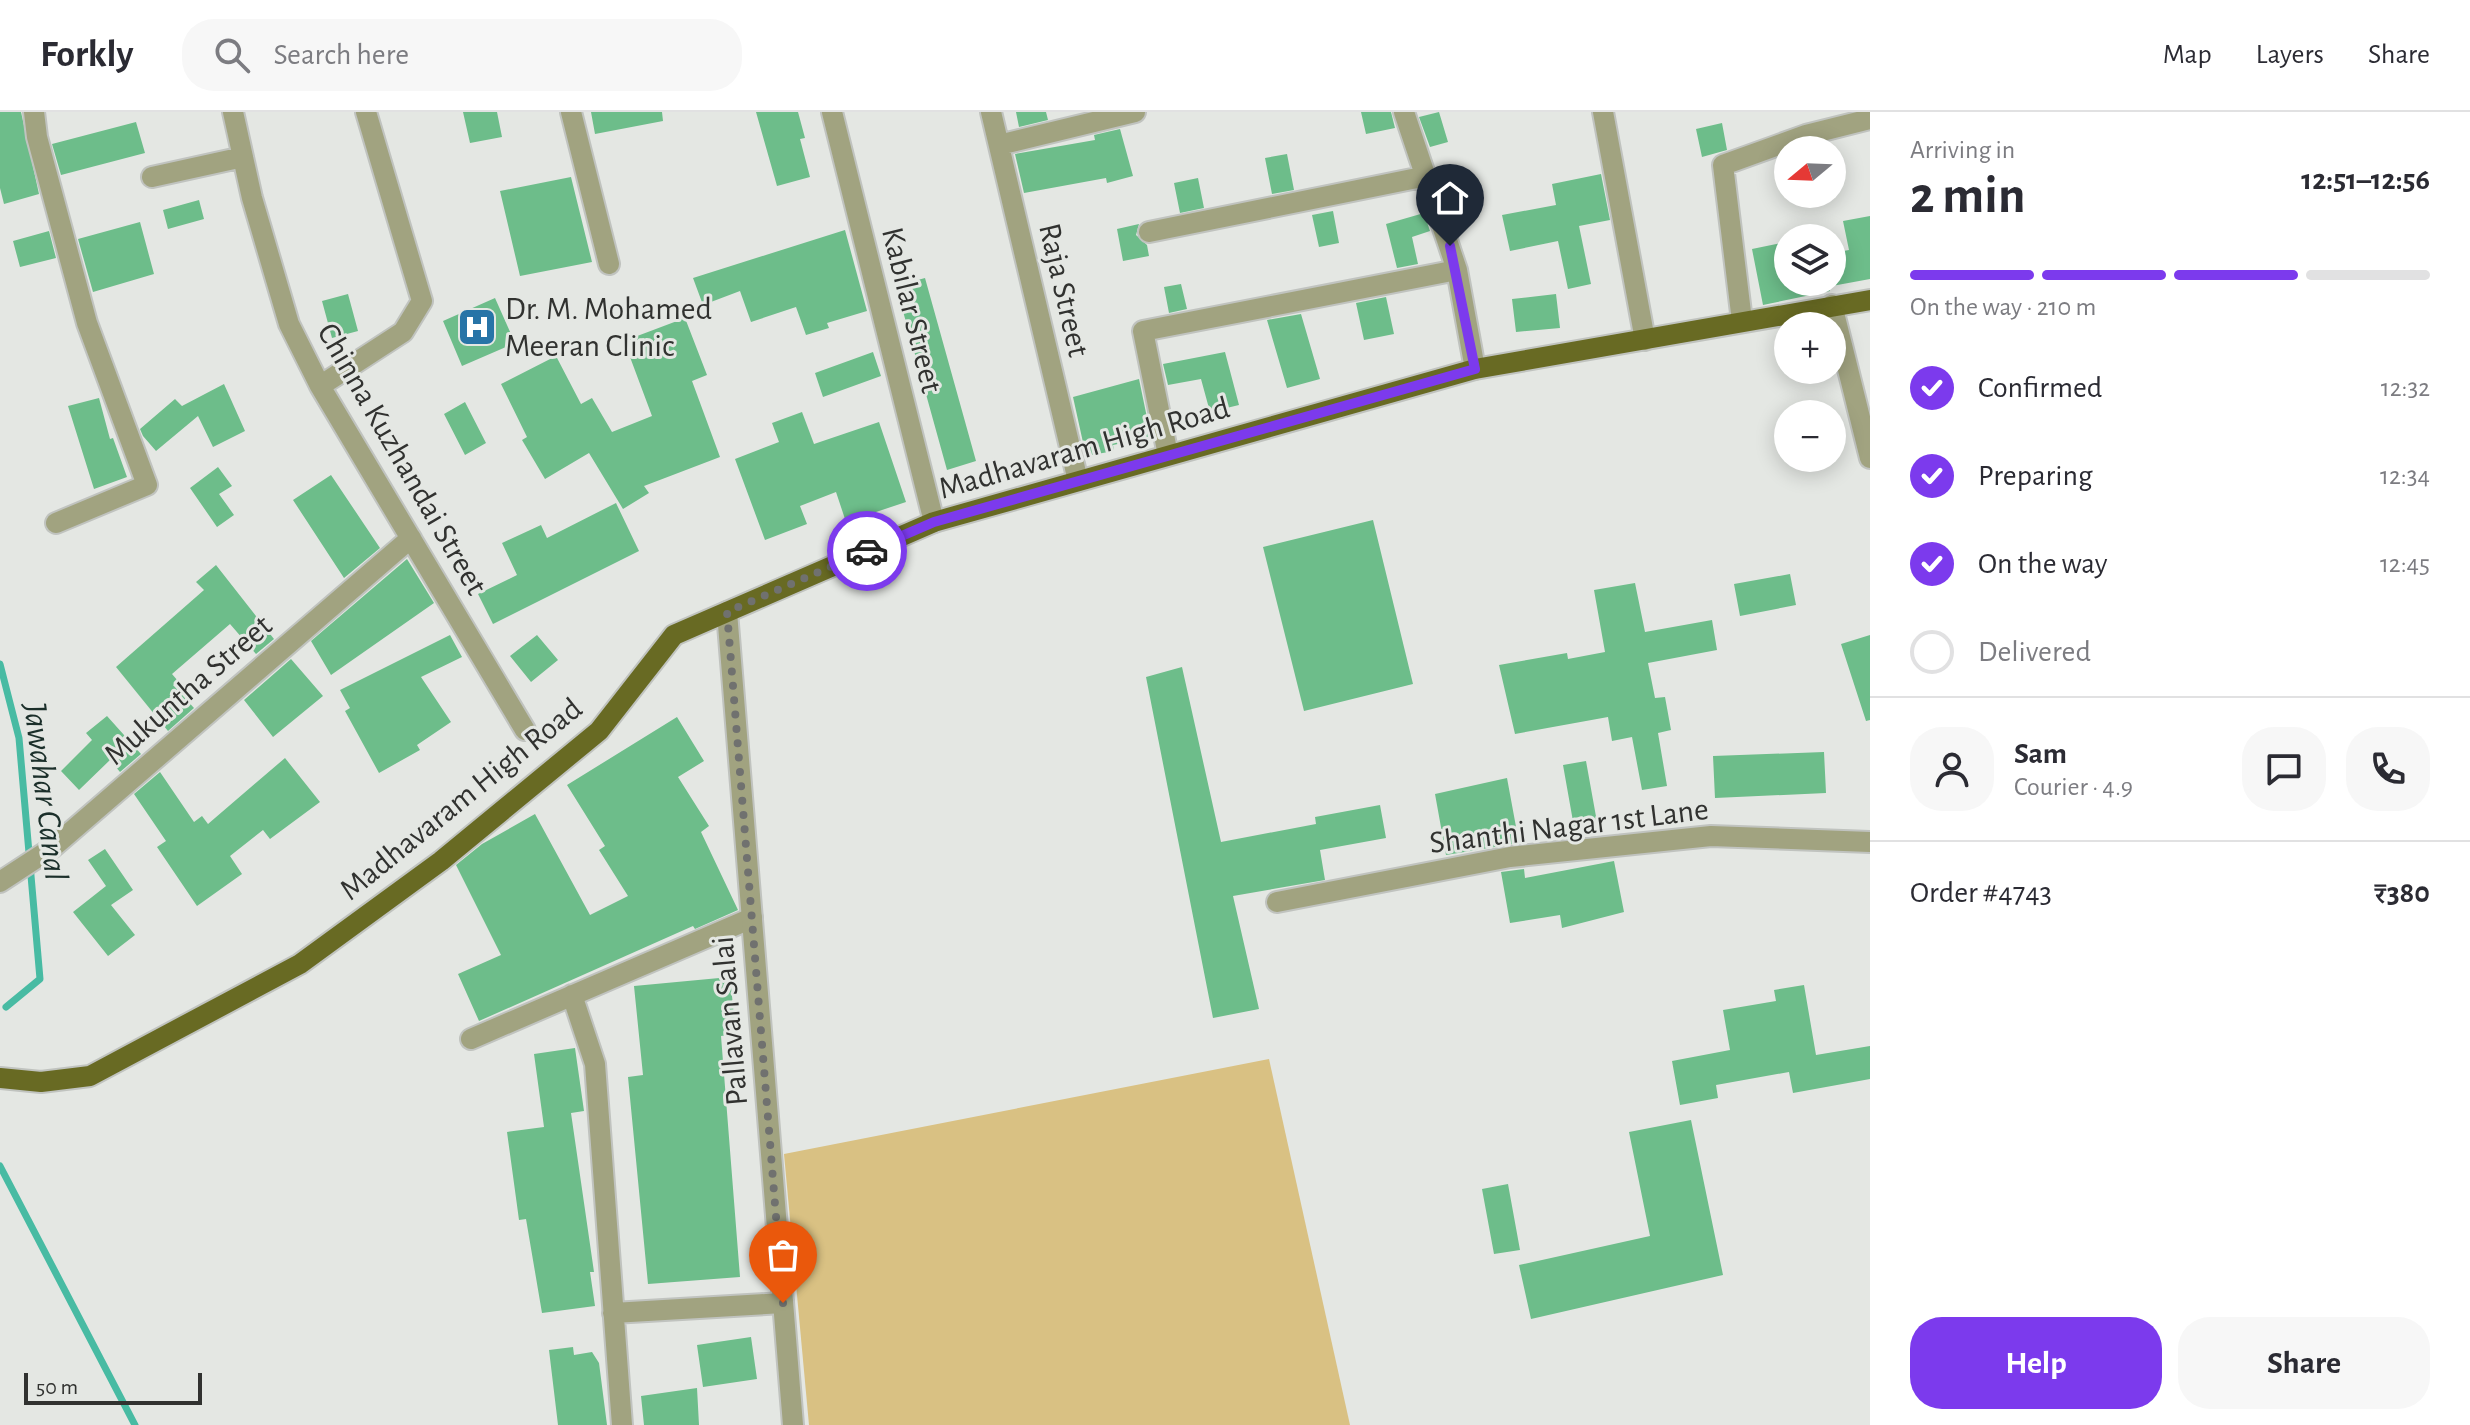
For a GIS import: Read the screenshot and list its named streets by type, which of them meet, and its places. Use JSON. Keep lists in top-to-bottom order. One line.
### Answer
{"streets":{"main road":["Madhavaram High Road"],"street":["Raja Street","Kabilar Street","Chinna Kuzhandai Street","Mukuntha Street","Shanthi Nagar 1st Lane","Pallavan Salai"]},"crossings":[["Raja Street","Madhavaram High Road"],["Kabilar Street","Madhavaram High Road"],["Madhavaram High Road","Pallavan Salai"],["Chinna Kuzhandai Street","Mukuntha Street"]],"water":["Jawahar Canal"],"places":{"hospital":["Dr. M. Mohamed Meeran Clinic"]},"scale_bar":"50 m","north":"left","page":{"header":"Forkly","search":"Search here","nav":["Map","Layers","Share"],"heading":["2 min","Arriving in","12:51–12:56"],"panel":["Sam","Courier · 4.9","Order #4743","₹380"],"map_buttons":["+","−"],"bar":"On the way · 210 m","list":[["Confirmed","12:32"],["Preparing","12:34"],["On the way","12:45"],"Delivered"],"buttons":["Help","Share"],"scale":"50 m"}}
